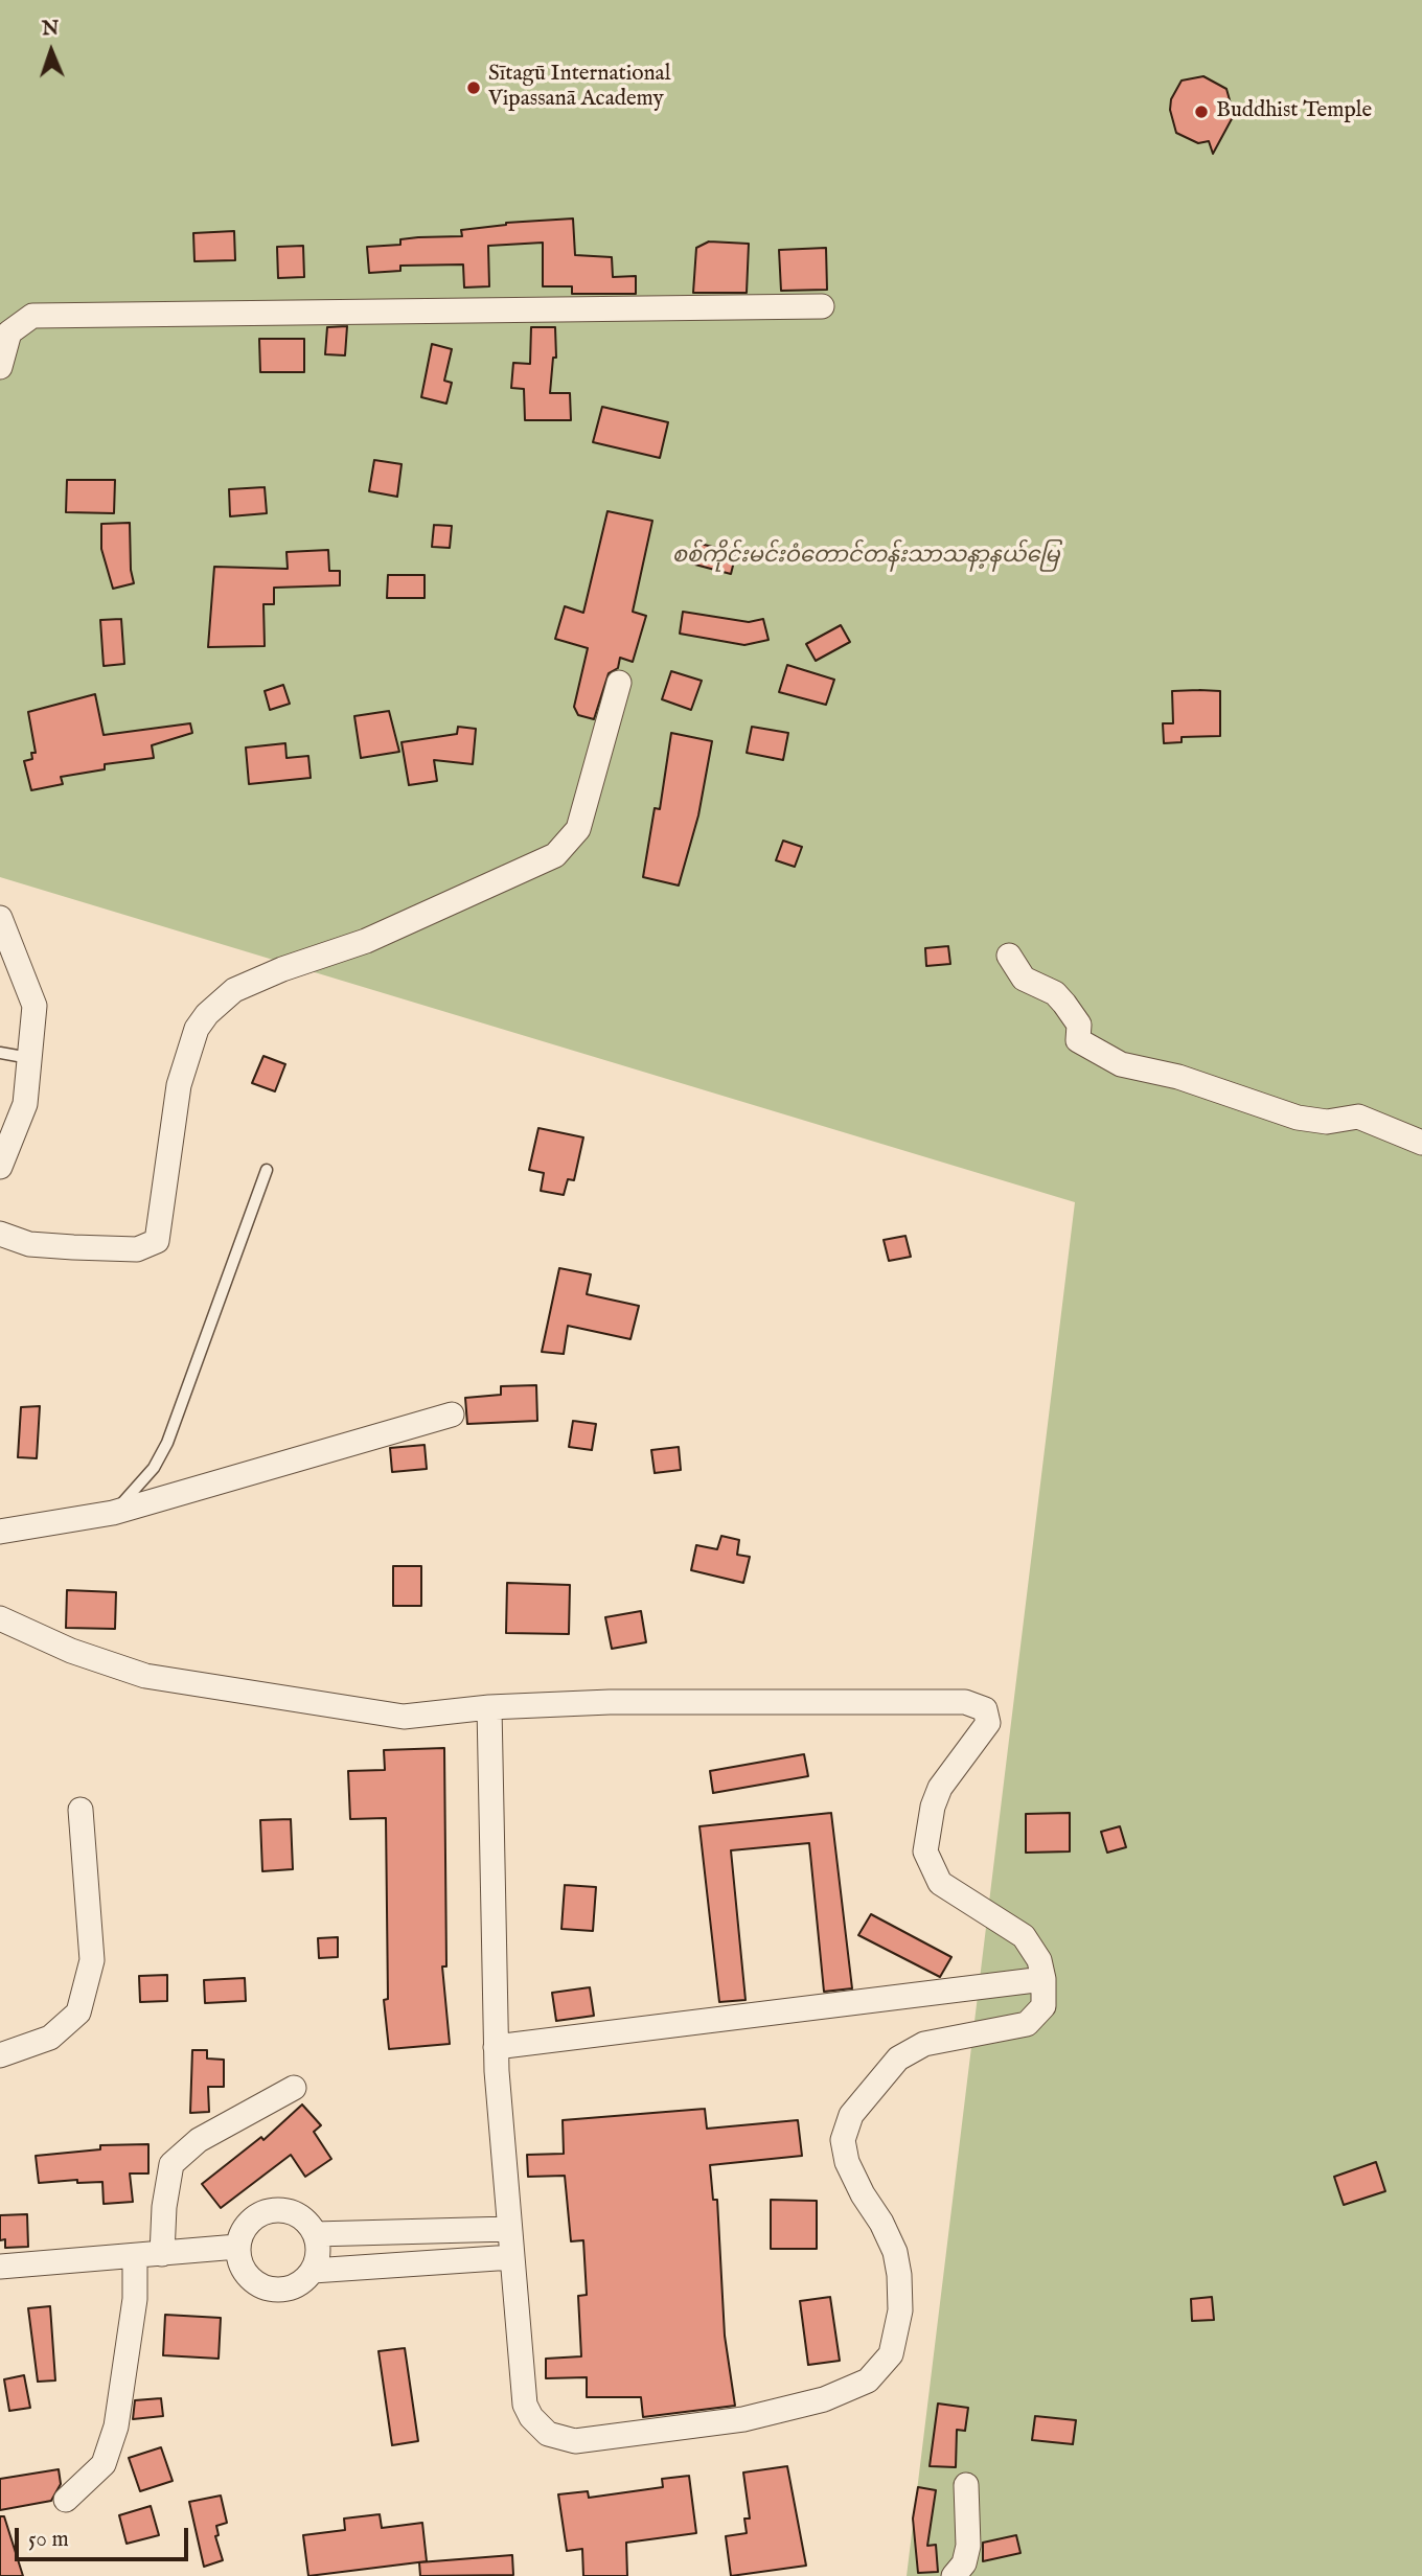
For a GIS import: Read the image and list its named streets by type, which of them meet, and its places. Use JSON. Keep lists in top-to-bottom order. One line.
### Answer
{"parks":["စစ်ကိုင်းမင်းဝံတောင်တန်းသာသနာ့နယ်မြေ"],"places":["Sītagū International Vipassanā Academy","Buddhist Temple"],"scale_bar":"50 m","north":"top"}
